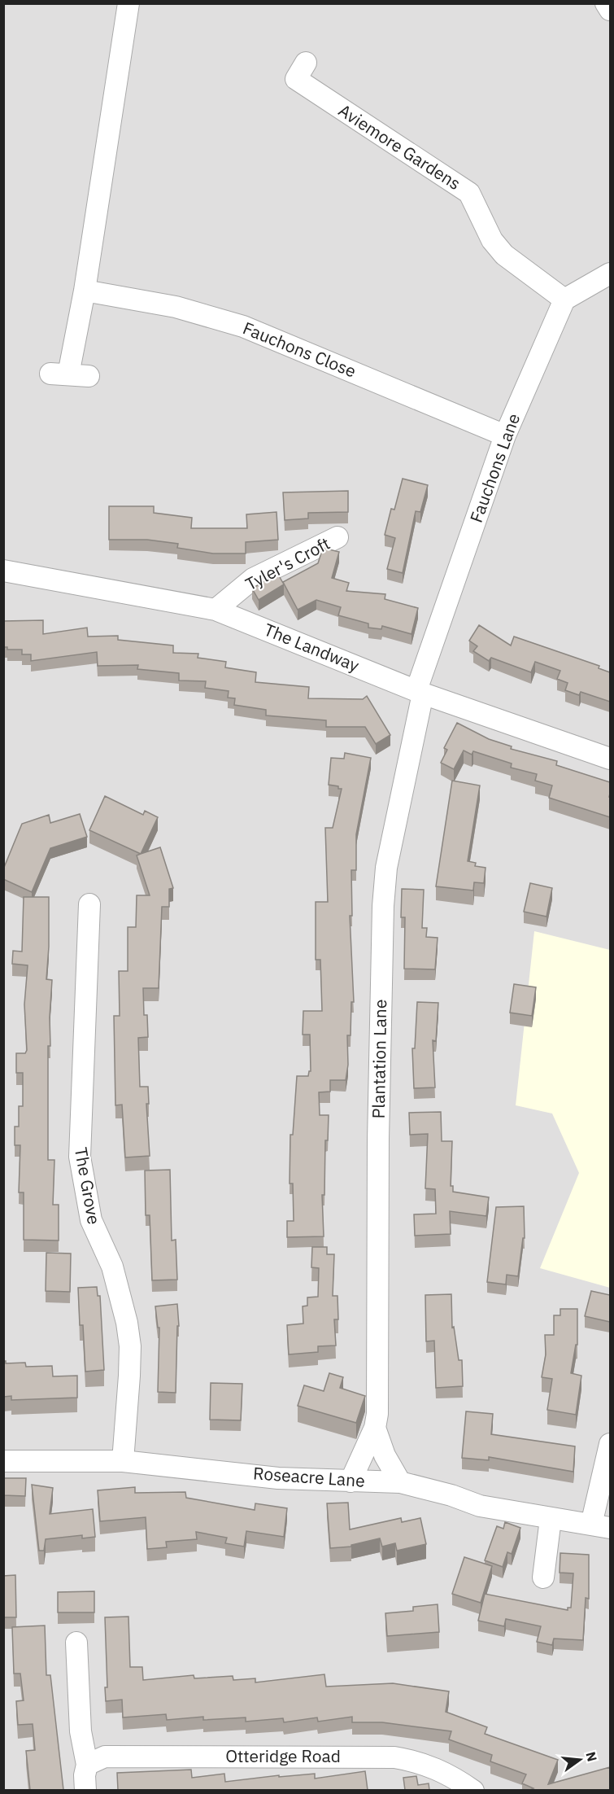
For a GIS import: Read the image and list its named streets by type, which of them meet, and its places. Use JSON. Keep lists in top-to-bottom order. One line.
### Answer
{"streets":{"street":["Aviemore Gardens","Fauchons Close","Fauchons Lane","Tyler's Croft","The Landway","Plantation Lane","The Grove","Roseacre Lane","Otteridge Road"]},"crossings":[["Aviemore Gardens","Fauchons Lane"],["Fauchons Close","Fauchons Lane"],["Fauchons Lane","The Landway"],["Fauchons Lane","Plantation Lane"],["Tyler's Croft","The Landway"],["The Landway","Plantation Lane"],["Plantation Lane","Roseacre Lane"],["The Grove","Roseacre Lane"]],"north":"right"}
